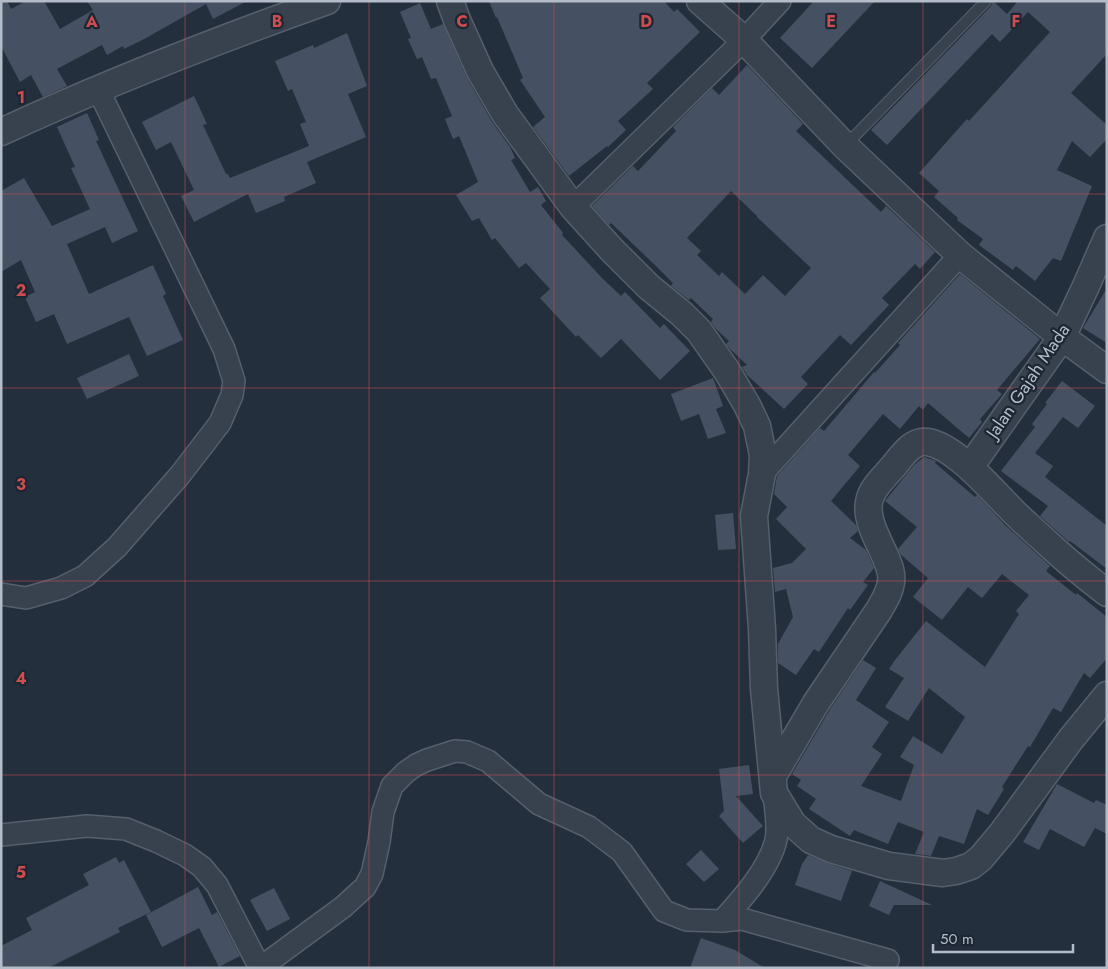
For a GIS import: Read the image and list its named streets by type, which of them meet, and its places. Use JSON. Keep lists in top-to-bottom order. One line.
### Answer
{"streets":{"street":["Jalan Gajah Mada"]},"scale_bar":"50 m","grid":{"columns":["A","B","C","D","E","F"],"rows":["1","2","3","4","5"]}}
